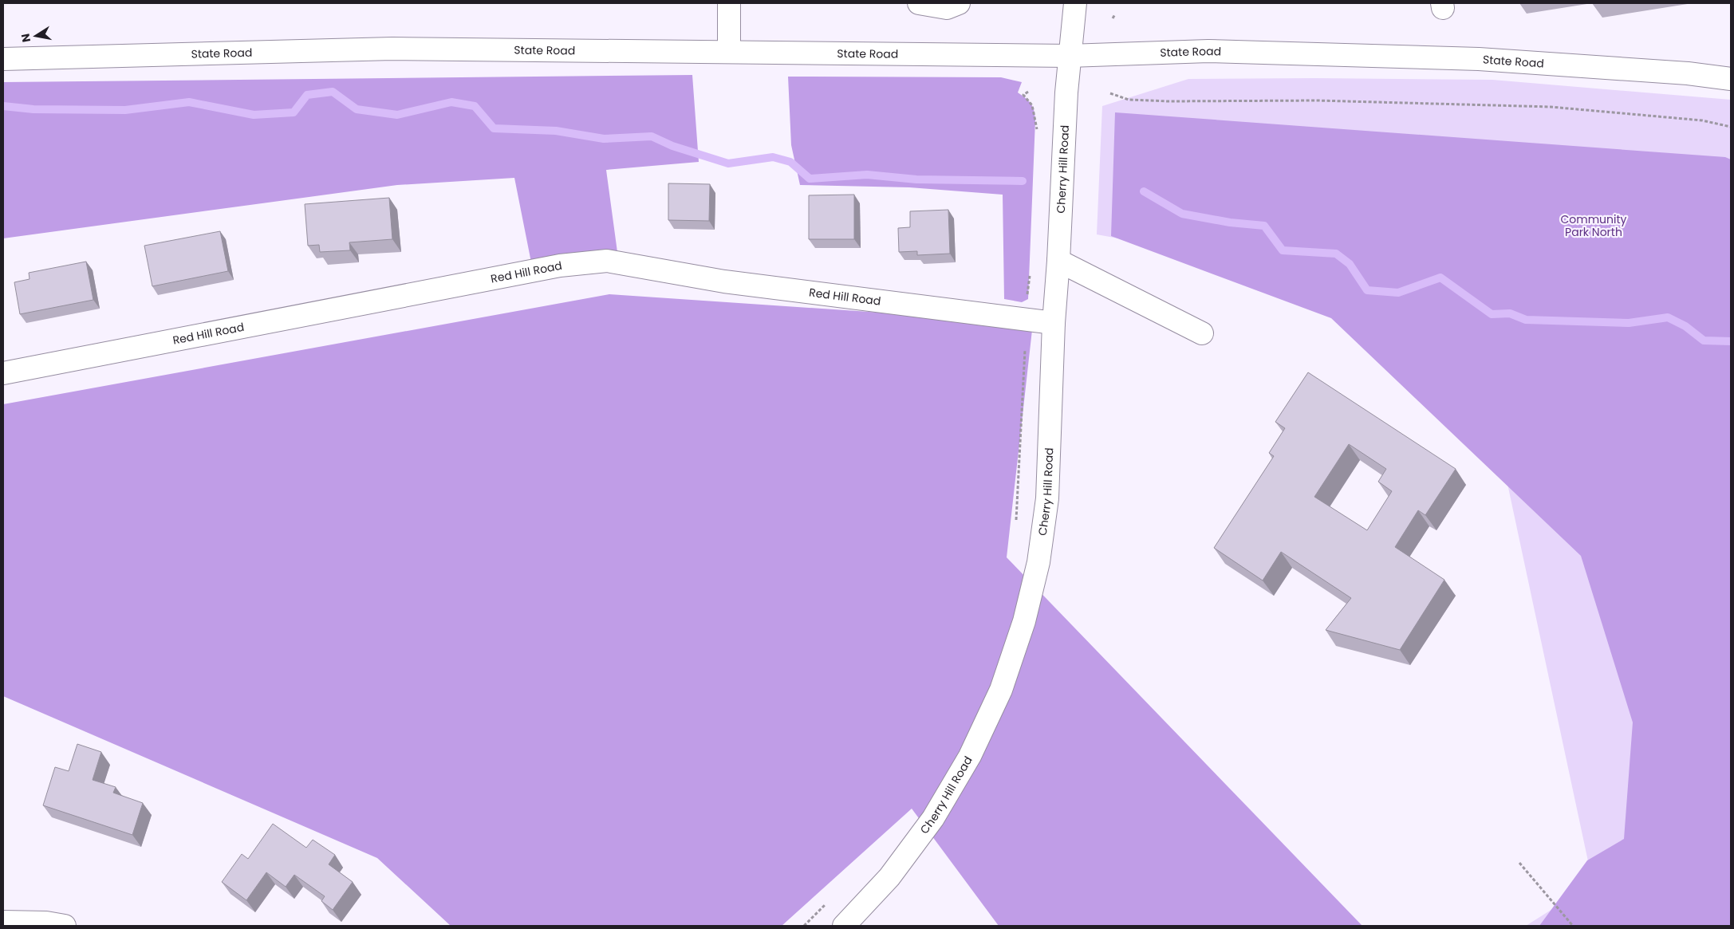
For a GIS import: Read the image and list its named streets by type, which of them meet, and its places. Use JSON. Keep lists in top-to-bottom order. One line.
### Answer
{"streets":{"main road":["State Road","Cherry Hill Road","Red Hill Road"]},"crossings":[["State Road","Cherry Hill Road"],["Cherry Hill Road","Red Hill Road"]],"parks":["Community Park North"],"north":"left"}
